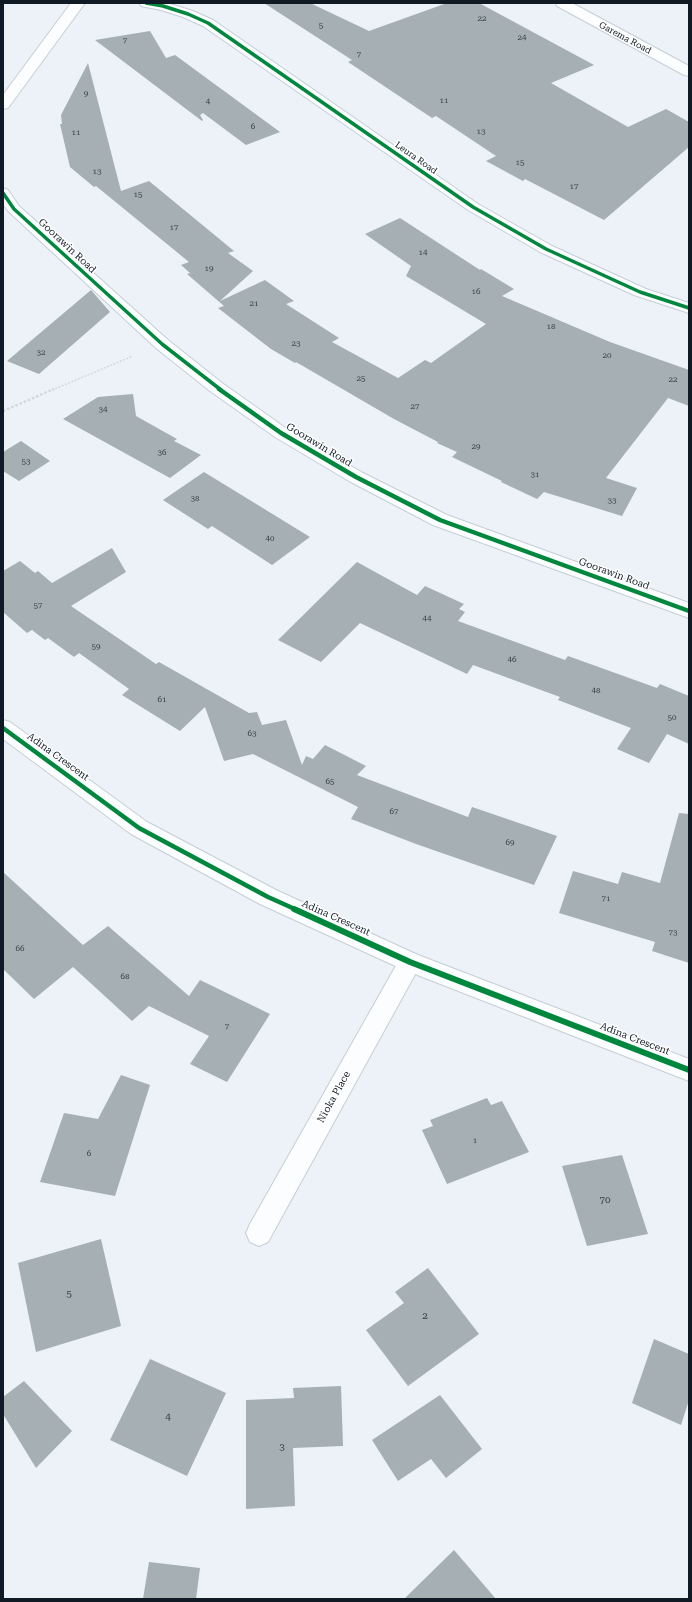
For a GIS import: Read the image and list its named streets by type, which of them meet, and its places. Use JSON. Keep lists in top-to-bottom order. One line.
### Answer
{"streets":{"street":["Garema Road","Leura Road","Goorawin Road","Adina Crescent","Nioka Place"]},"crossings":[["Adina Crescent","Nioka Place"]],"house_numbers":["22","5","24","7","7","9","11","4","6","13","11","15","13","17","15","17","14","19","16","21","18","23","32","20","25","22","27","34","29","36","53","31","38","33","40","57","44","59","46","48","61","50","63","65","67","69","71","73","66","68","7","1","6","70","5","2","4","3"]}
